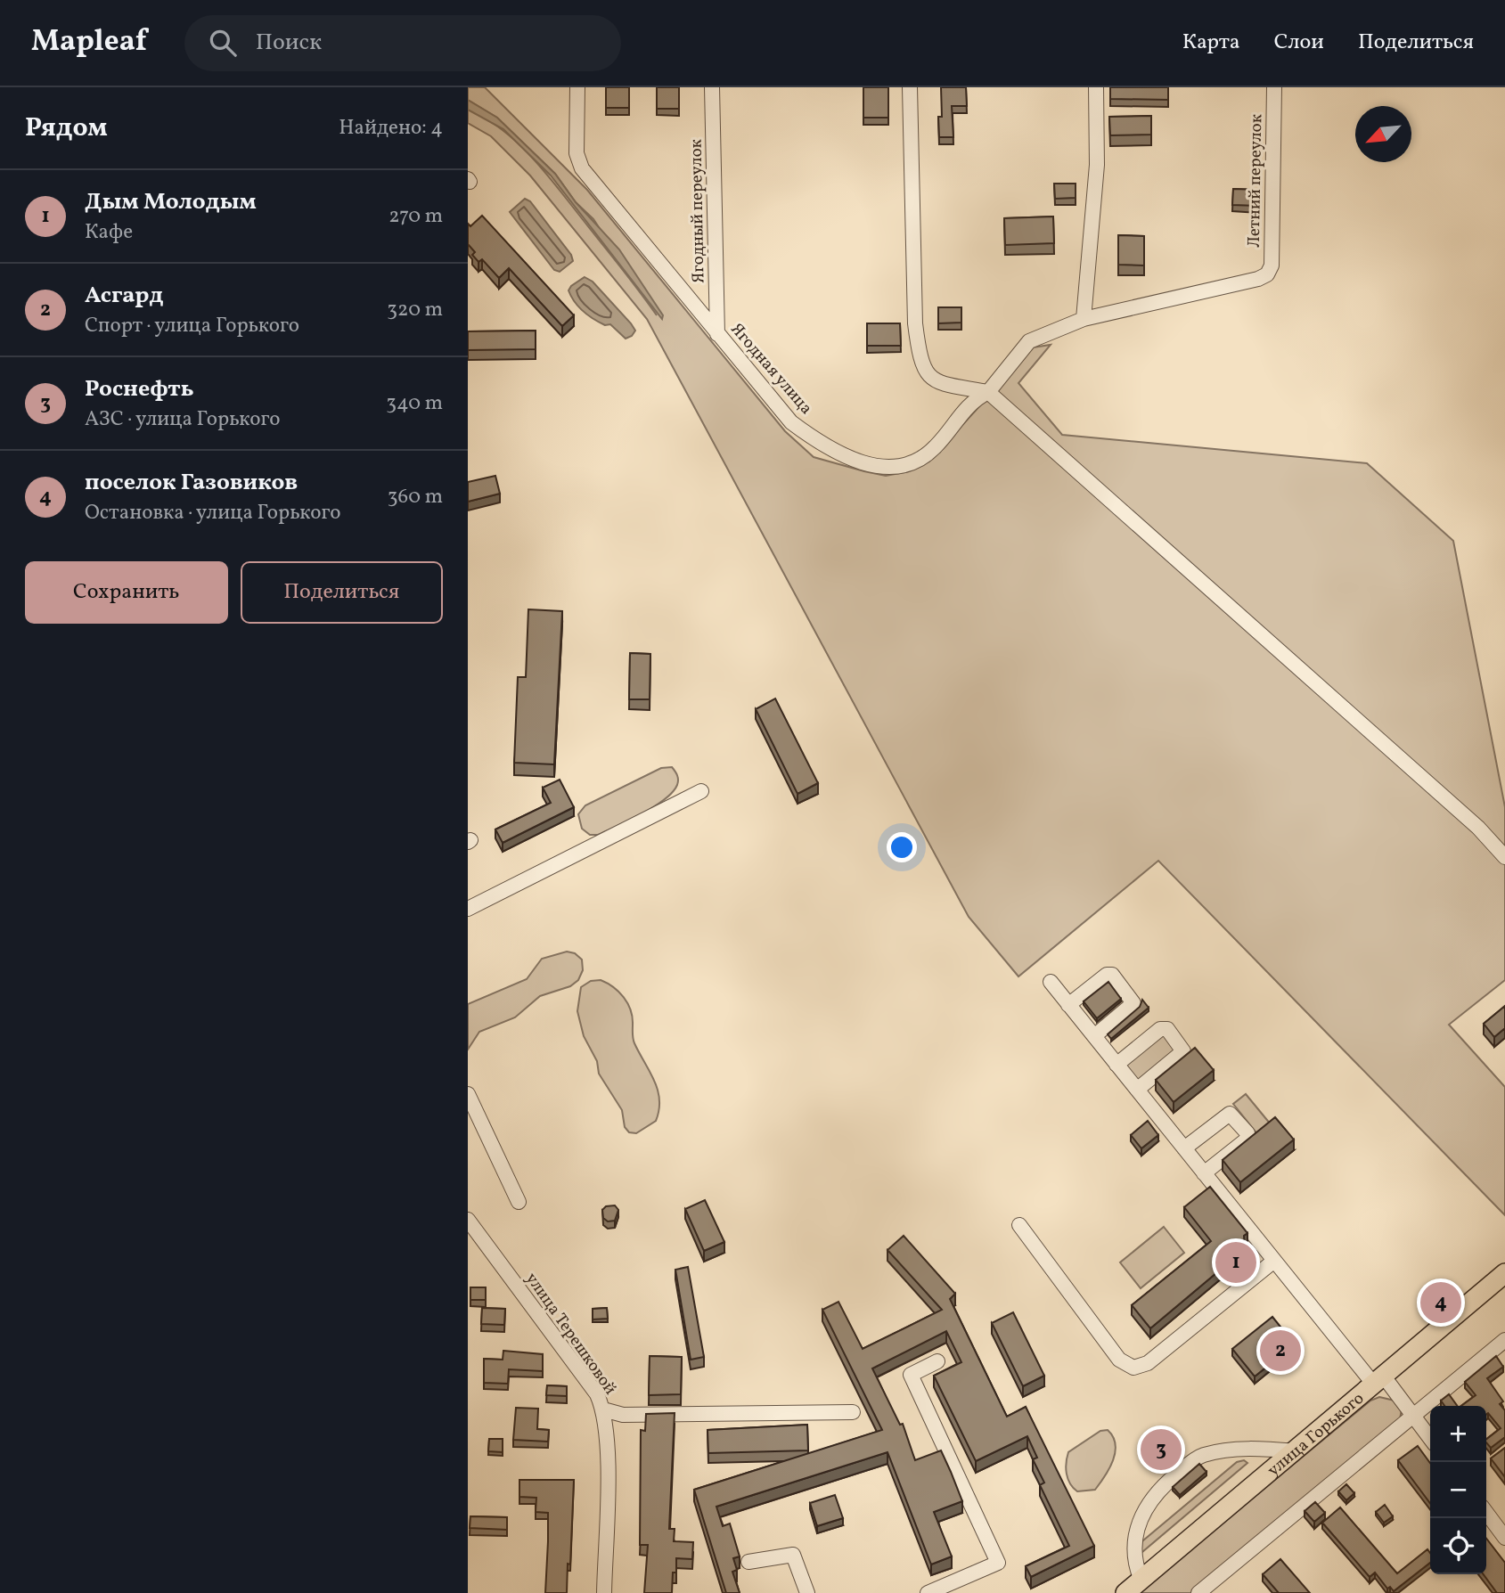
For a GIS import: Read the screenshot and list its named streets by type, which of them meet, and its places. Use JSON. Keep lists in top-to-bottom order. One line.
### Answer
{"streets":{"main road":["улица Горького"],"street":["Летний переулок","Ягодный переулок","Ягодная улица","улица Терешковой"]},"crossings":[["Летний переулок","Ягодная улица"],["Ягодный переулок","Ягодная улица"]],"north":"bottom left","page":{"header":"Mapleaf","search":"Поиск","nav":["Карта","Слои","Поделиться"],"heading":["Рядом","Найдено: 4"],"list":[{"mark":"1","name":"Дым Молодым","note":"Кафе","value":"270 m"},{"mark":"2","name":"Асгард","note":"Спорт · улица Горького","value":"320 m"},{"mark":"3","name":"Роснефть","note":"АЗС · улица Горького","value":"340 m"},{"mark":"4","name":"поселок Газовиков","note":"Остановка · улица Горького","value":"360 m"}],"buttons":["Сохранить","Поделиться"],"pins":["1","4","2","3"],"map_buttons":["+","−"]}}
